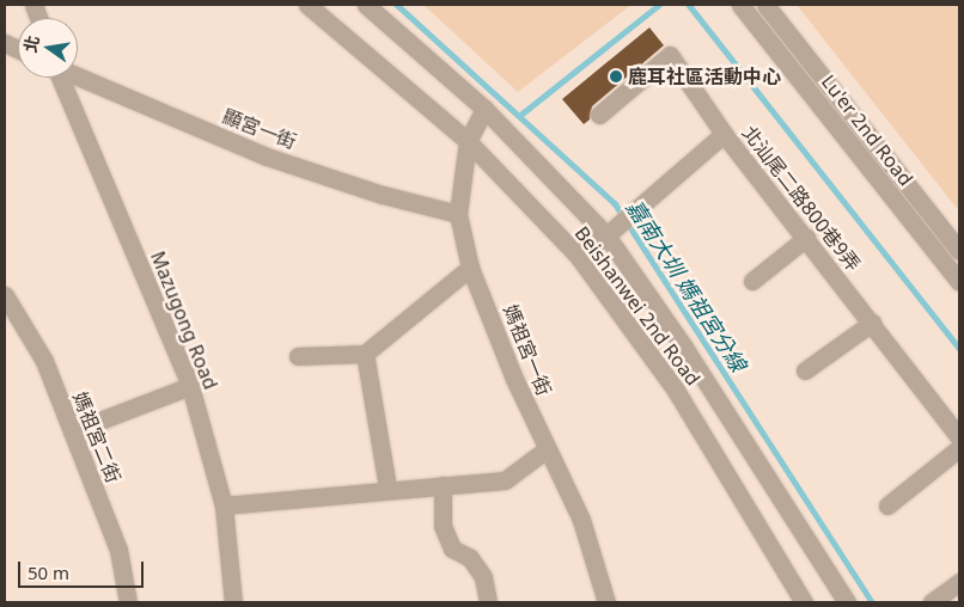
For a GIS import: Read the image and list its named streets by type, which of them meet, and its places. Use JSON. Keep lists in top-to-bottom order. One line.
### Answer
{"streets":{"street":["顯宮一街","Lu'er 2nd Road","北汕尾二路800巷9弄","Beishanwei 2nd Road","Mazugong Road","媽祖宮一街","媽祖宮二街"]},"crossings":[["顯宮一街","媽祖宮一街"],["Beishanwei 2nd Road","媽祖宮一街"]],"water":["嘉南大圳 媽祖宮分線"],"places":["鹿耳社區活動中心"],"scale_bar":"50 m","north":"left"}
